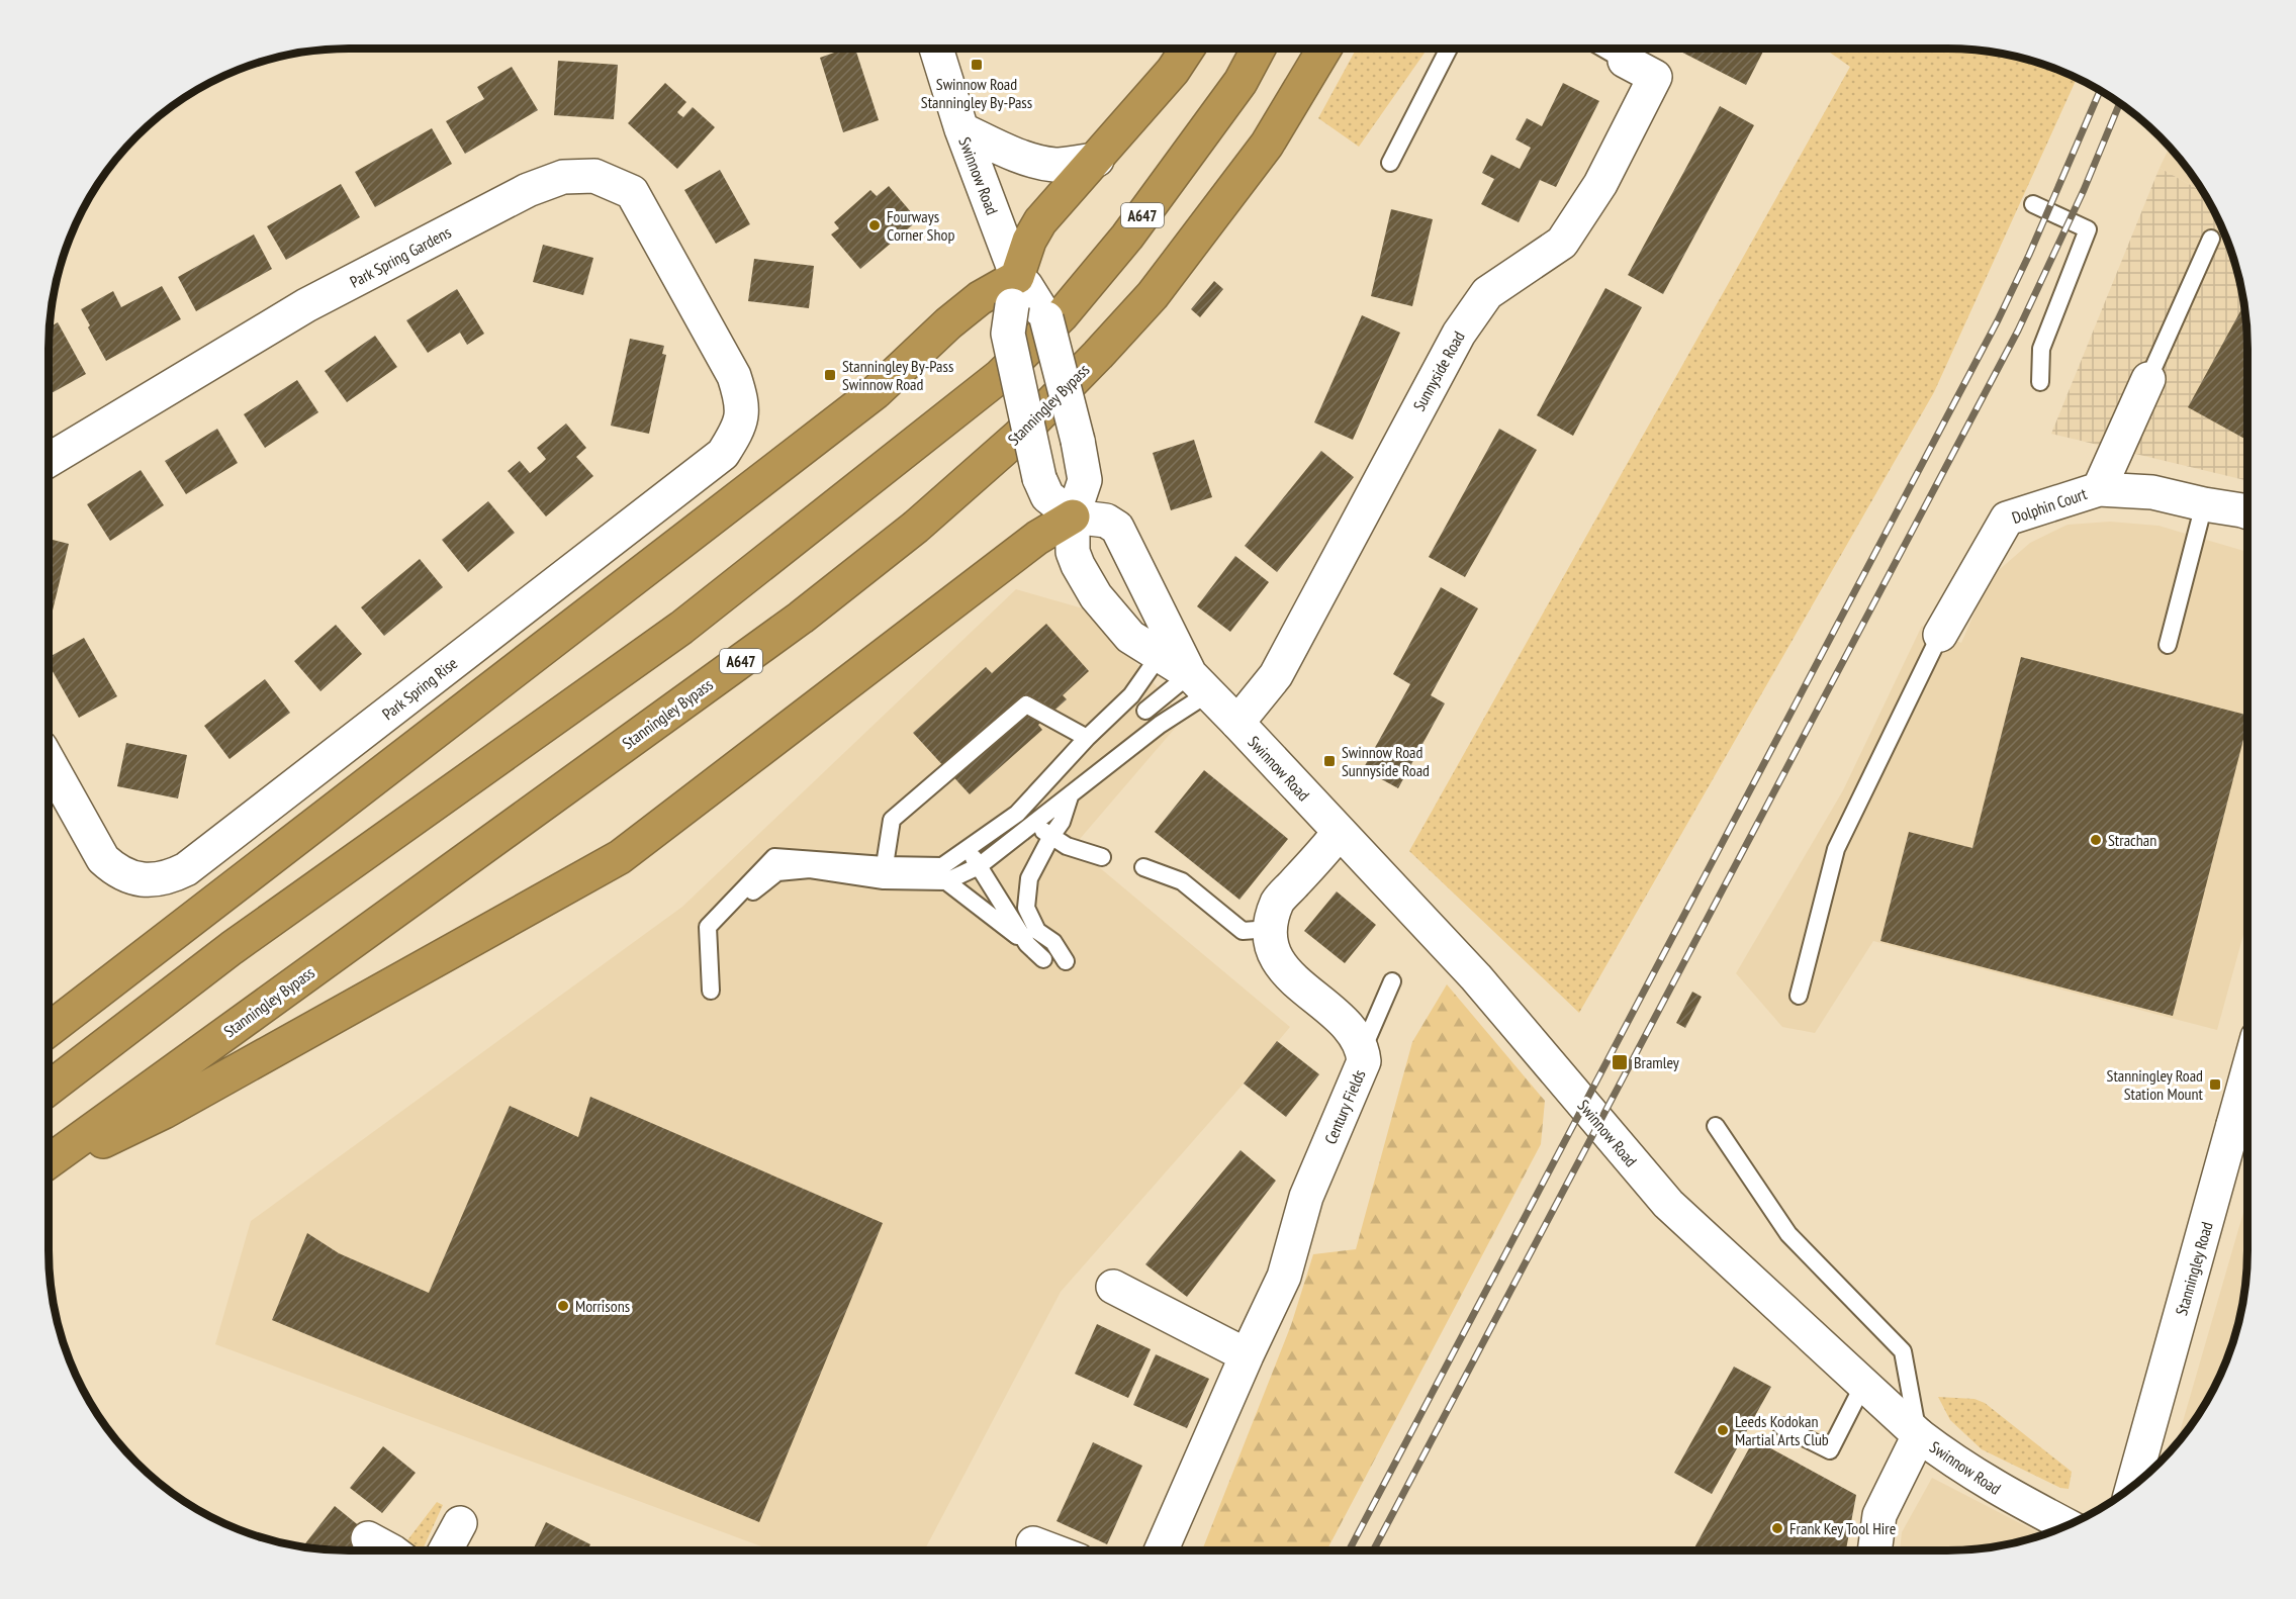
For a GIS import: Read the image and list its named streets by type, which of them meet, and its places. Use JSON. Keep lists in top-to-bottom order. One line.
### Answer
{"streets":{"highway":["A647","Stanningley Bypass"],"street":["Swinnow Road","Park Spring Gardens","Sunnyside Road","Dolphin Court","Park Spring Rise","Century Fields","Stanningley Road"]},"crossings":[["Swinnow Road","A647"],["Swinnow Road","Sunnyside Road"],["Swinnow Road","Century Fields"],["Park Spring Gardens","Park Spring Rise"]],"places":{"transit":["Swinnow Road Stanningley By-Pass","Stanningley By-Pass Swinnow Road","Swinnow Road Sunnyside Road","Bramley","Stanningley Road Station Mount"],"other":["Fourways Corner Shop","Strachan","Morrisons","Leeds Kodokan Martial Arts Club","Frank Key Tool Hire"]}}
